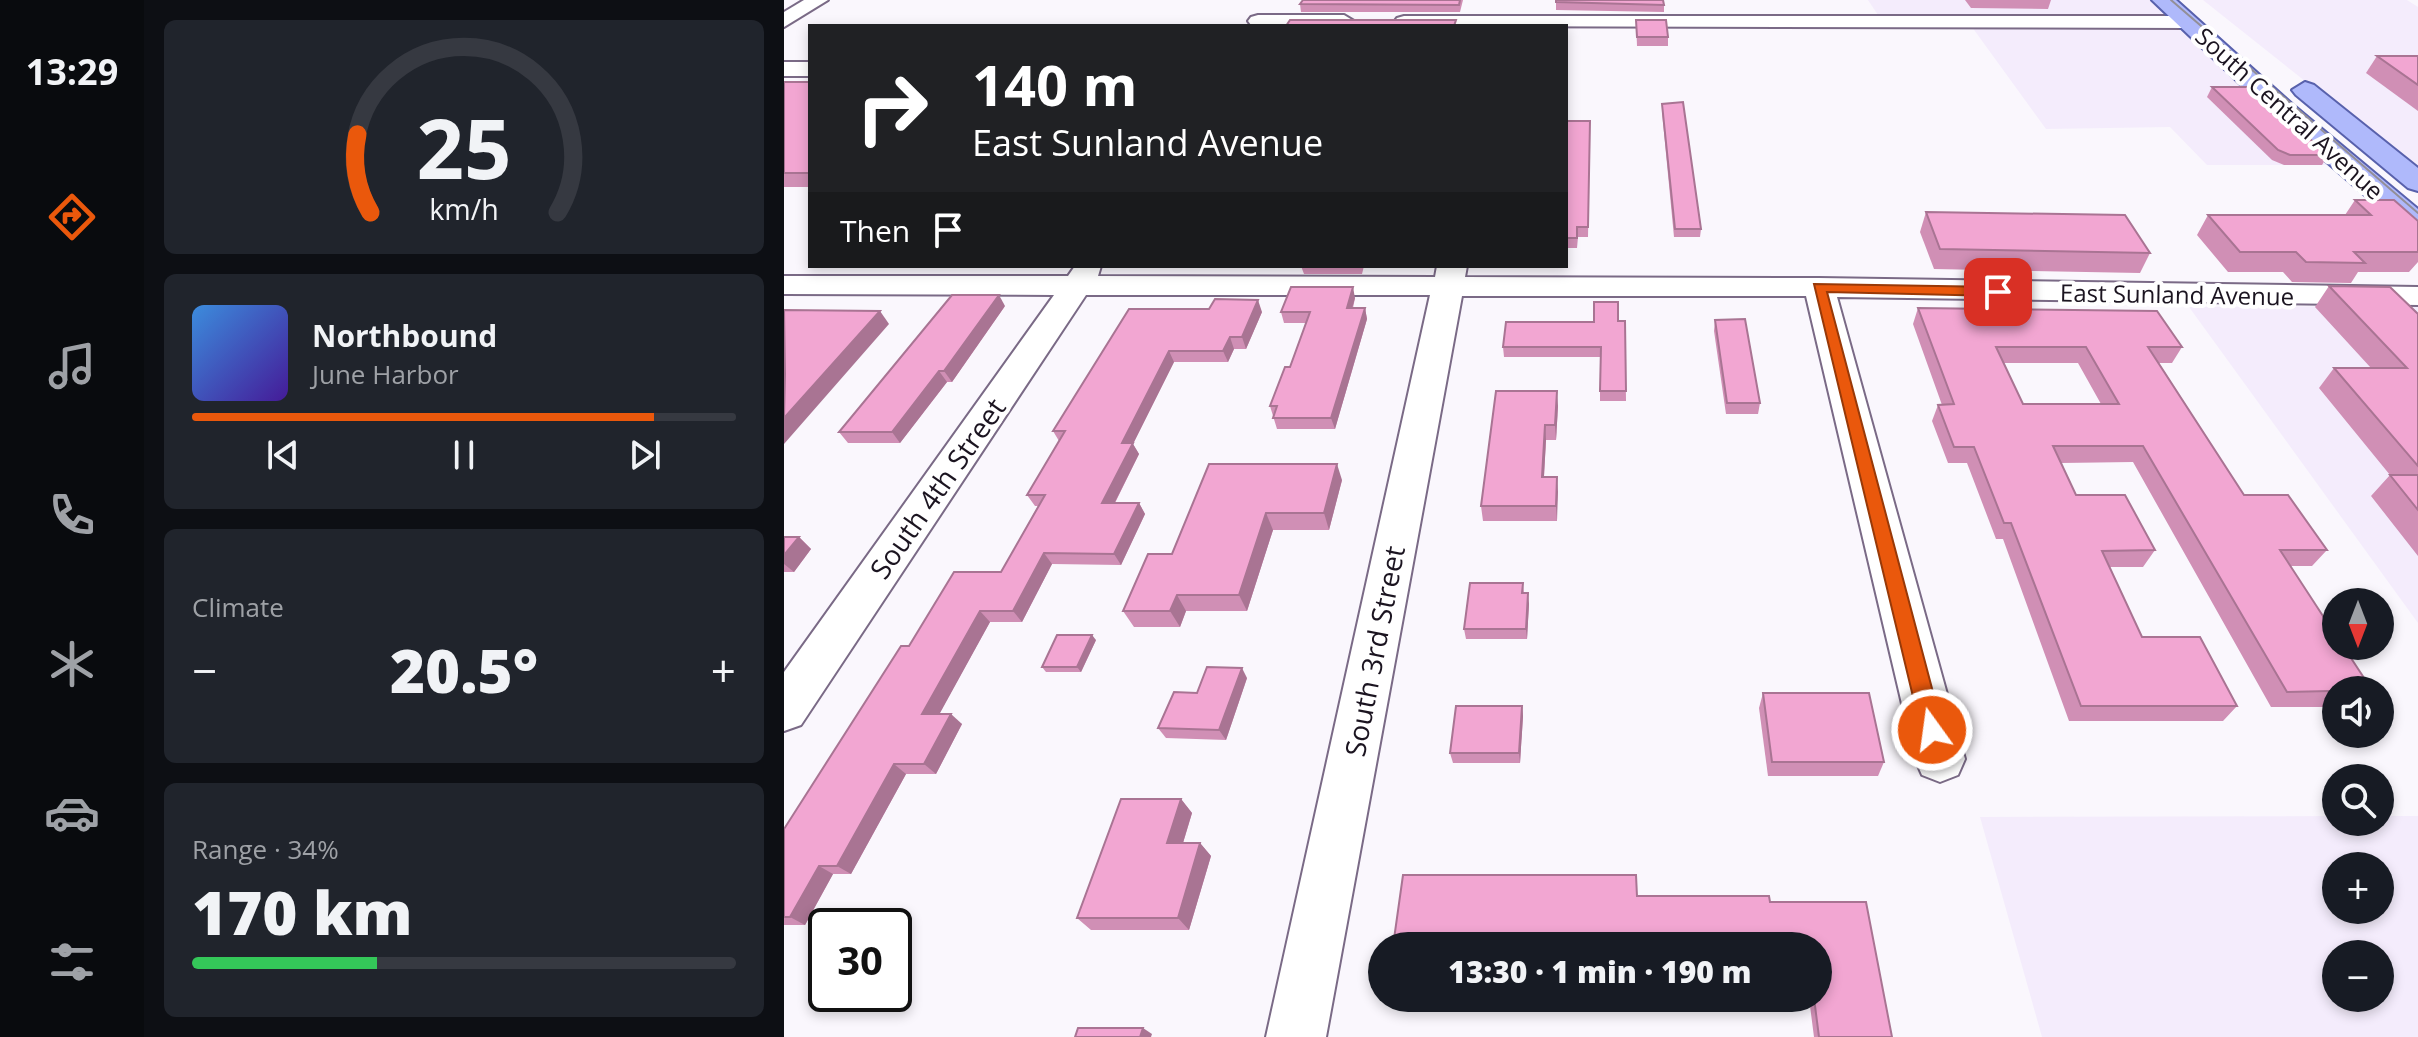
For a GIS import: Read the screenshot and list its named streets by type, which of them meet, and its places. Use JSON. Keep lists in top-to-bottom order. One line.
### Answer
{"streets":{"main road":["South Central Avenue"],"street":["East Sunland Avenue","South 4th Street","South 3rd Street"]},"crossings":[["East Sunland Avenue","South 4th Street"],["East Sunland Avenue","South 3rd Street"]],"north":"bottom","page":{"tabs":"13:29","turn":["140 m","East Sunland Avenue"],"then":"Then","song":["Northbound","June Harbor"],"tile":["Climate",["Range · 34%","170 km"]],"map_buttons":["+","−"],"heat":["−","20.5°","+"],"limit":"30","trip":"13:30 · 1 min · 190 m","gauge":["25","km/h"]}}
